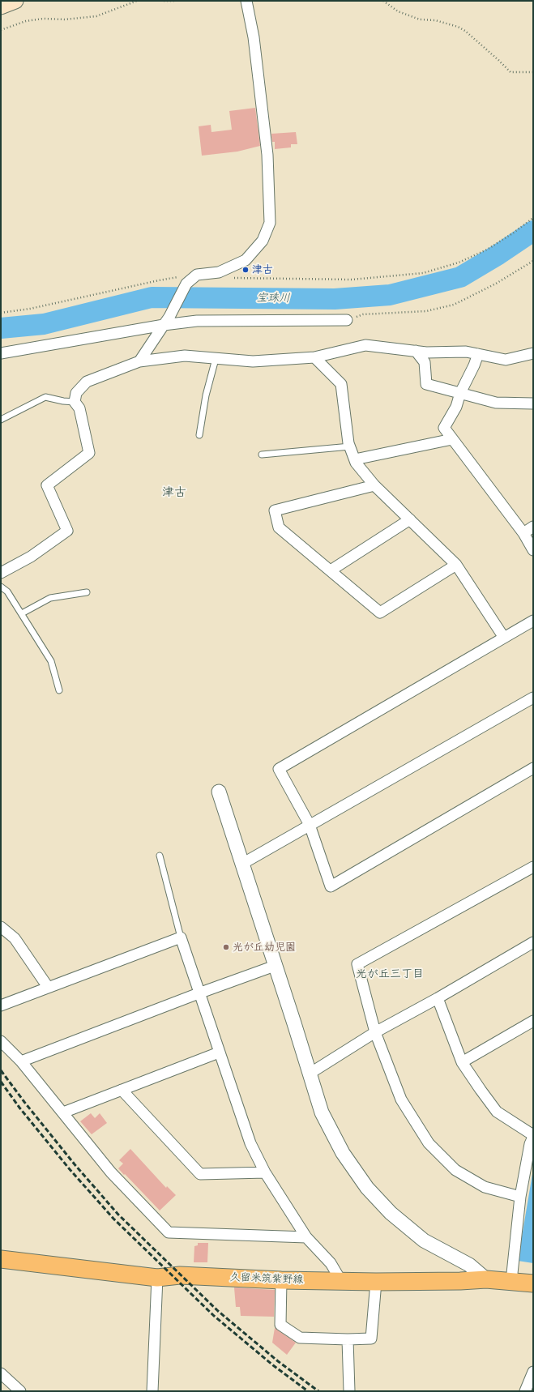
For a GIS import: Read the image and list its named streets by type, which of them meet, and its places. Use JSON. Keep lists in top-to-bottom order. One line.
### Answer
{"streets":{"main road":["久留米筑紫野線"]},"districts":["津古","光が丘三丁目"],"water":["宝珠川"],"places":["津古","光が丘幼児園"]}
